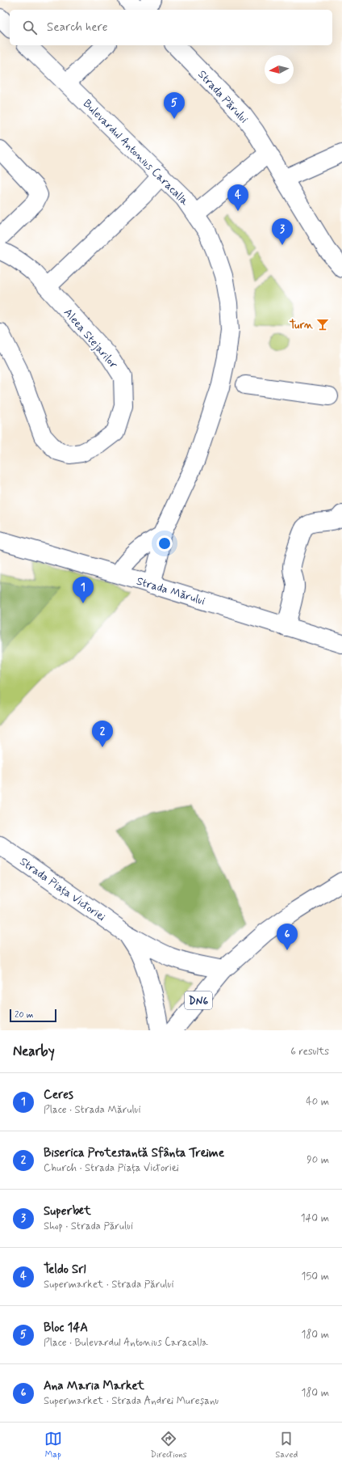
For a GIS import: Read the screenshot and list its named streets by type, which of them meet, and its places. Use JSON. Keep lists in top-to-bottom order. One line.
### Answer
{"streets":{"street":["Strada Părului","Bulevardul Antonius Caracalla","Aleea Stejarilor","Strada Mărului","Strada Piața Victoriei","DN6"]},"crossings":[["Bulevardul Antonius Caracalla","Strada Mărului"],["Strada Piața Victoriei","DN6"]],"places":{"bar":["Turn"]},"scale_bar":"20 m","north":"left","page":{"search":"Search here","pins":["5","4","3","1","2","6"],"scale":"20 m","heading":["Nearby","6 results"],"list":[{"mark":"1","name":"Ceres","note":"Place · Strada Mărului","value":"40 m"},{"mark":"2","name":"Biserica Protestantă Sfânta Treime","note":"Church · Strada Piața Victoriei","value":"90 m"},{"mark":"3","name":"Superbet","note":"Shop · Strada Părului","value":"140 m"},{"mark":"4","name":"Teldo Srl","note":"Supermarket · Strada Părului","value":"150 m"},{"mark":"5","name":"Bloc 14A","note":"Place · Bulevardul Antonius Caracalla","value":"180 m"},{"mark":"6","name":"Ana Maria Market","note":"Supermarket · Strada Andrei Mureșanu","value":"180 m"}],"nav":["Map","Directions","Saved"]}}
